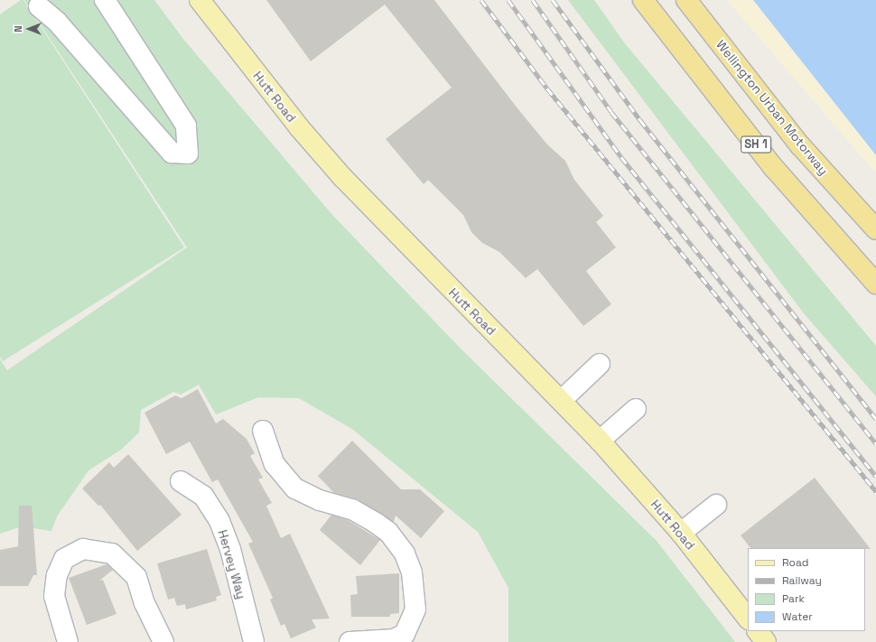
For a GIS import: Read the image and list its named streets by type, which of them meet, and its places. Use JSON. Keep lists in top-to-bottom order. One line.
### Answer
{"streets":{"highway":["Wellington Urban Motorway","SH 1"],"main road":["Hutt Road"],"street":["Hervey Way"]},"legend":["Road","Railway","Park","Water"],"north":"left"}
